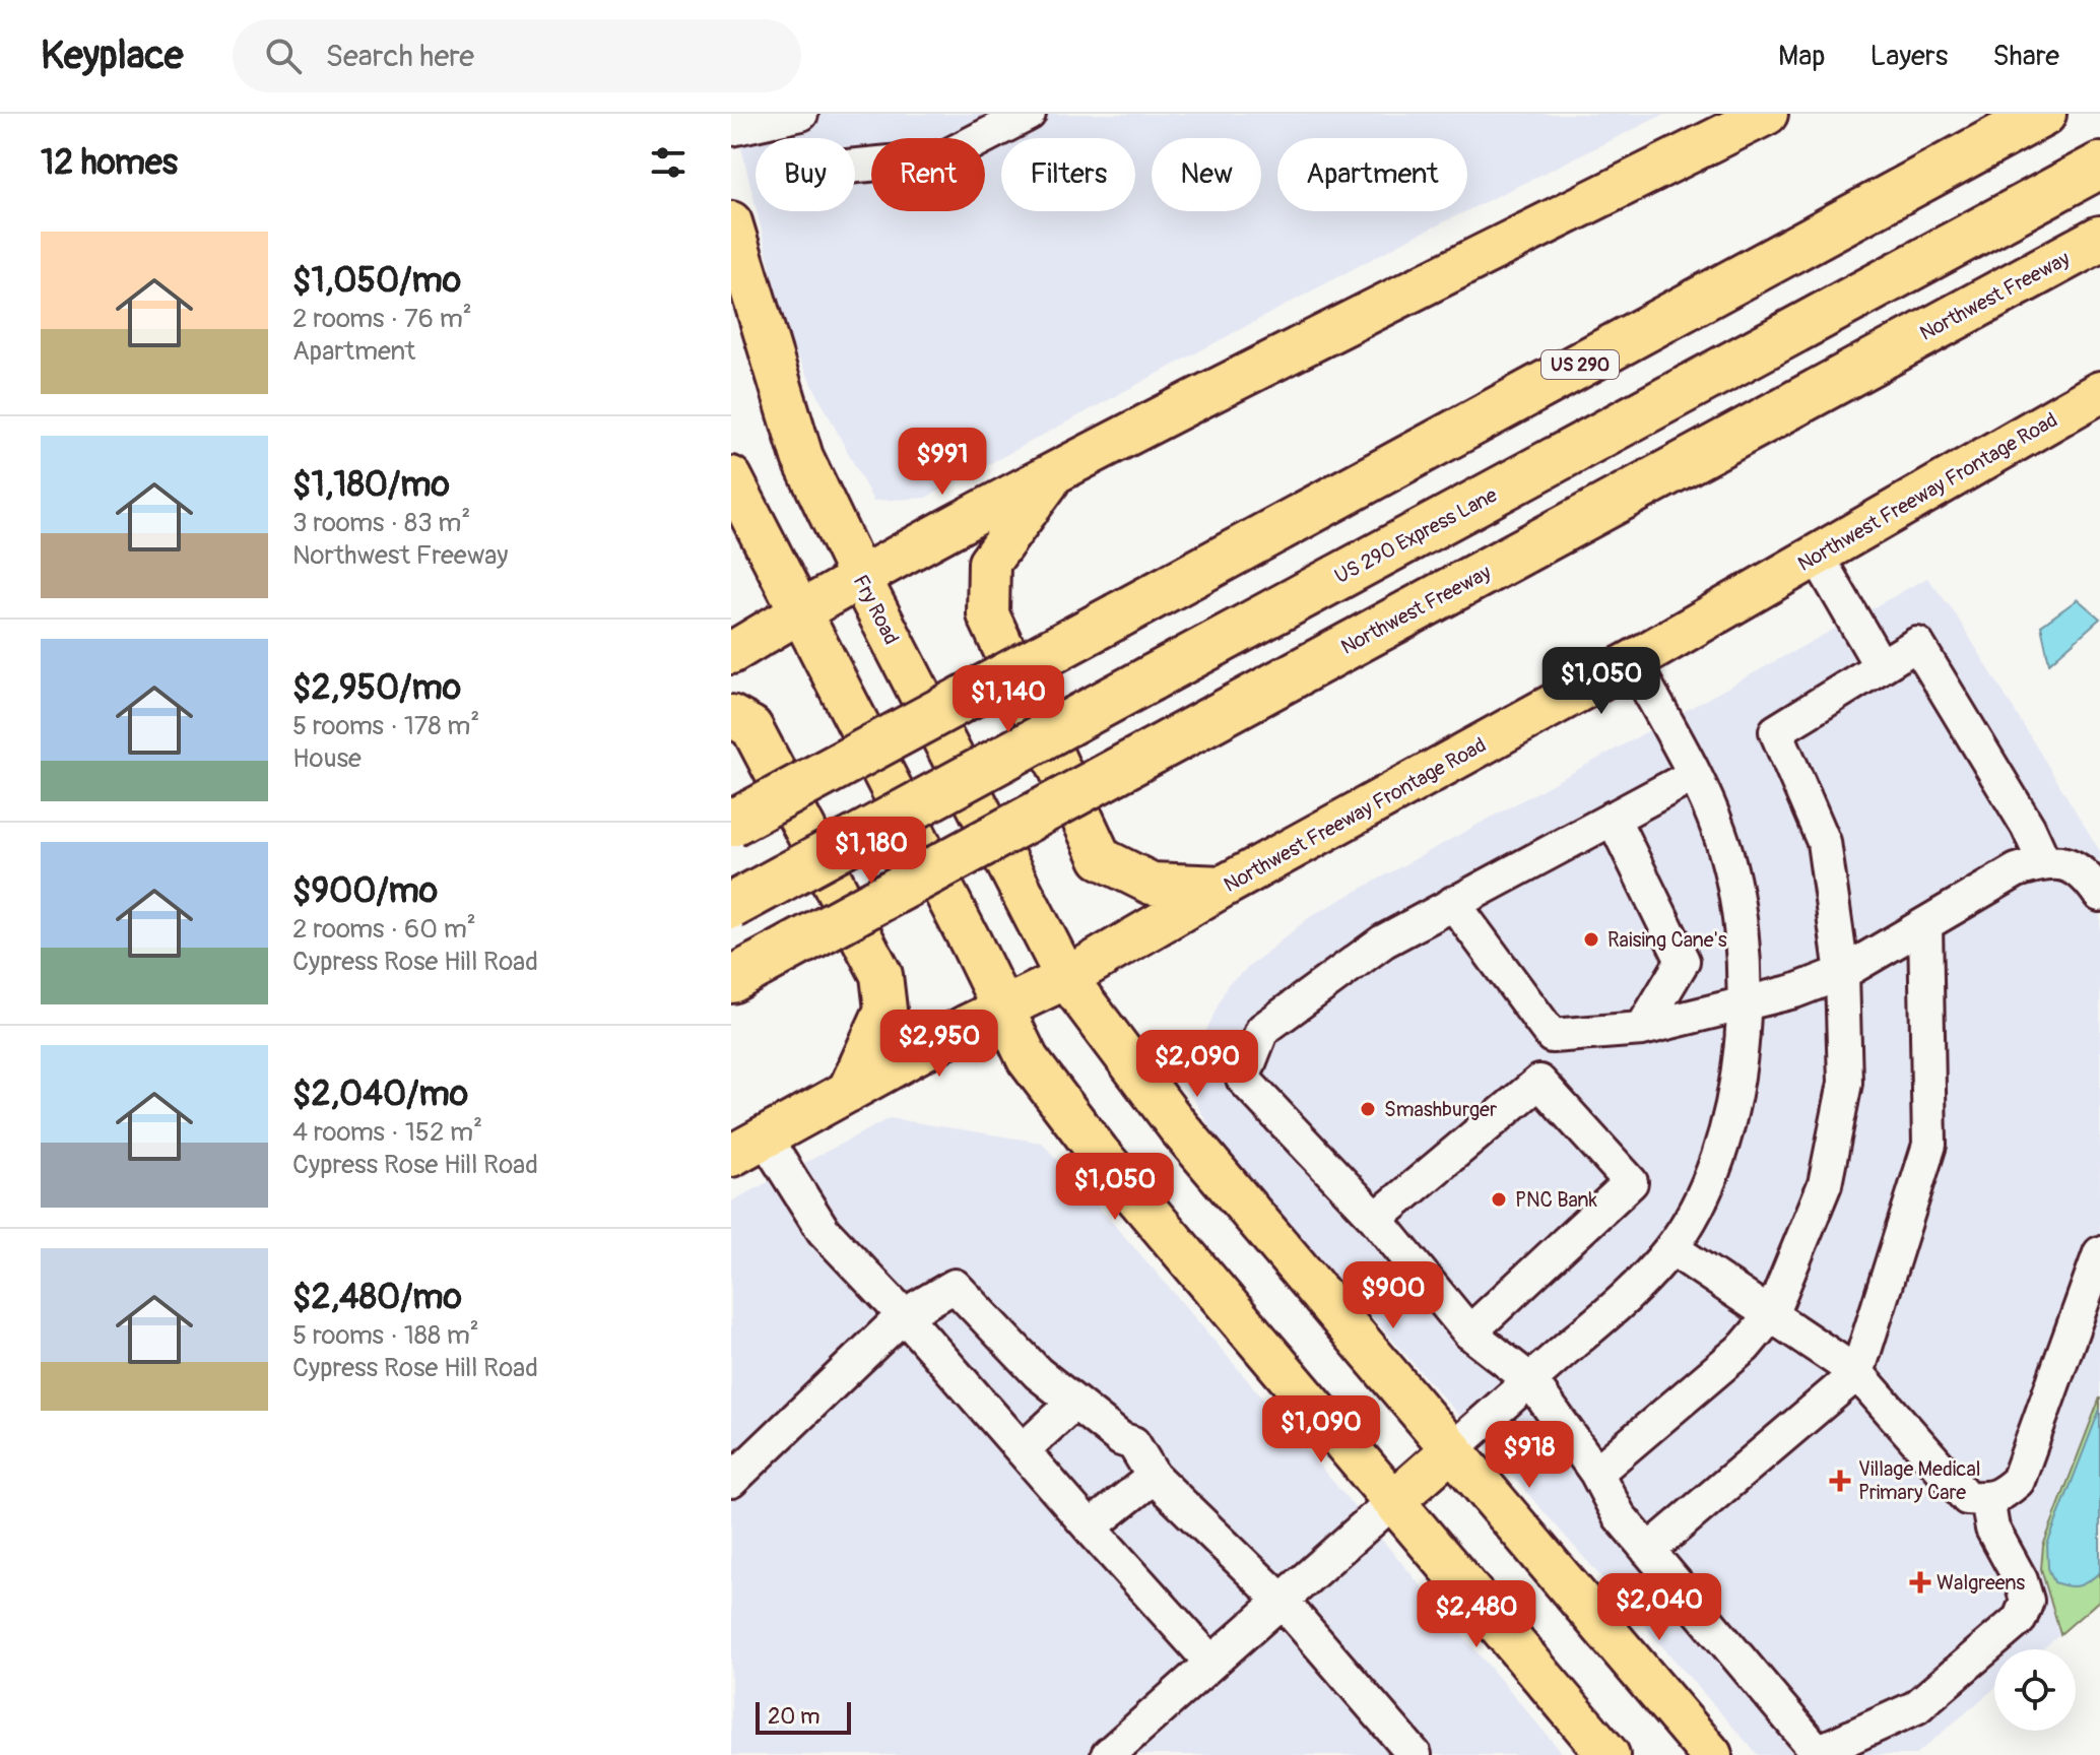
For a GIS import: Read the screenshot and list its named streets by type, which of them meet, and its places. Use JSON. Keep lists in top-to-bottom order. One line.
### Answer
{"streets":{"highway":["Northwest Freeway","US 290","US 290 Express Lane"],"main road":["Northwest Freeway Frontage Road","Fry Road"]},"crossings":[["Northwest Freeway Frontage Road","Fry Road"]],"places":{"other":["Raising Cane's","Smashburger","PNC Bank"],"health":["Village Medical Primary Care","Walgreens"]},"scale_bar":"20 m","page":{"header":"Keyplace","search":"Search here","nav":["Map","Layers","Share"],"heading":"12 homes","chip":["Buy","Rent","Filters","New","Apartment"],"list":[{"name":"$1,050/mo","note":"2 rooms · 76 m² · Apartment"},{"name":"$1,180/mo","note":"3 rooms · 83 m² · Northwest Freeway"},{"name":"$2,950/mo","note":"5 rooms · 178 m² · House"},{"name":"$900/mo","note":"2 rooms · 60 m² · Cypress Rose Hill Road"},{"name":"$2,040/mo","note":"4 rooms · 152 m² · Cypress Rose Hill Road"},{"name":"$2,480/mo","note":"5 rooms · 188 m² · Cypress Rose Hill Road"}],"price":["$991","$1,050","$1,140","$1,180","$2,950","$2,090","$1,050","$900","$1,090","$918","$2,040","$2,480"],"scale":"20 m"}}
